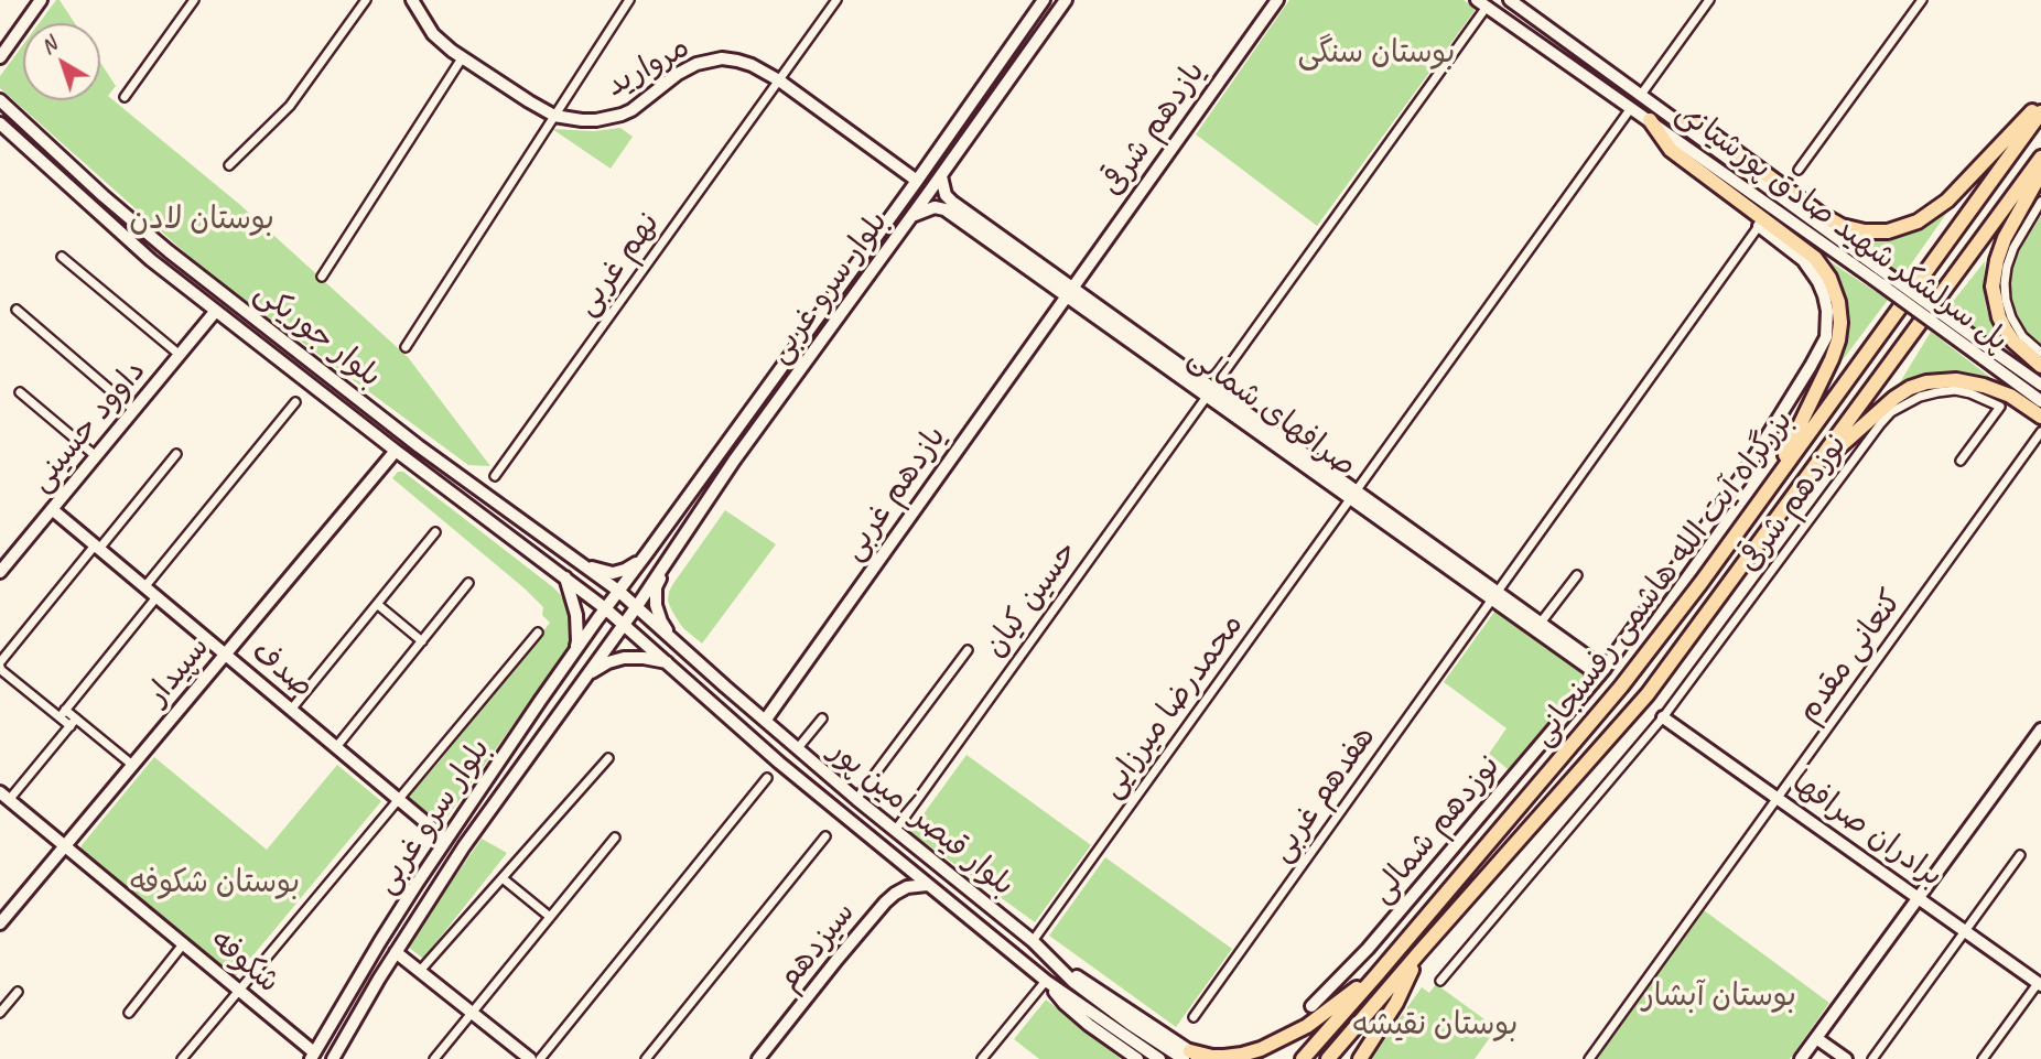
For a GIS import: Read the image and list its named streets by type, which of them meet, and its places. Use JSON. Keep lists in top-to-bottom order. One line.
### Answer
{"streets":{"highway":["بزرگراه آیت الله هاشمی رفسنجانی"],"main road":["مروارید","یازدهم شرقی","پل سرلشکر شهید صادق پورشیانی","بلوار سرو غربی","بلوار جوریکی","صرافهای شمالی","داوود حسینی","یازدهم غربی","صدف","سپیدار","بلوار قیصر امین پور","نوزدهم شمالی","برادران صرافها","سیزدهم","شکوفه"],"street":["نهم غربی","نوزدهم شرقی","حسین کیان","کنعانی مقدم","محمدرضا میرزایی","هفدهم غربی"]},"crossings":[["مروارید","نهم غربی"],["مروارید","بلوار سرو غربی"],["یازدهم شرقی","صرافهای شمالی"],["یازدهم شرقی","یازدهم غربی"],["پل سرلشکر شهید صادق پورشیانی","حسین کیان"],["پل سرلشکر شهید صادق پورشیانی","محمدرضا میرزایی"],["بلوار سرو غربی","بلوار جوریکی"],["بلوار سرو غربی","صرافهای شمالی"],["بلوار سرو غربی","صدف"],["بلوار سرو غربی","بلوار قیصر امین پور"],["بلوار سرو غربی","شکوفه"],["بلوار جوریکی","داوود حسینی"],["بلوار جوریکی","سپیدار"],["بلوار جوریکی","بلوار قیصر امین پور"],["صرافهای شمالی","یازدهم غربی"],["صرافهای شمالی","حسین کیان"],["صرافهای شمالی","محمدرضا میرزایی"],["صرافهای شمالی","هفدهم غربی"],["صرافهای شمالی","نوزدهم شمالی"],["داوود حسینی","صدف"],["یازدهم غربی","بلوار قیصر امین پور"],["نوزدهم شرقی","برادران صرافها"],["حسین کیان","بلوار قیصر امین پور"],["کنعانی مقدم","برادران صرافها"],["صدف","سپیدار"],["سپیدار","شکوفه"],["محمدرضا میرزایی","بلوار قیصر امین پور"],["هفدهم غربی","نوزدهم شمالی"],["بلوار قیصر امین پور","سیزدهم"]],"parks":["بوستان سنگی","بوستان لادن","بوستان شکوفه","بوستان آبشار","بوستان نقیشه"],"north":"top left"}
